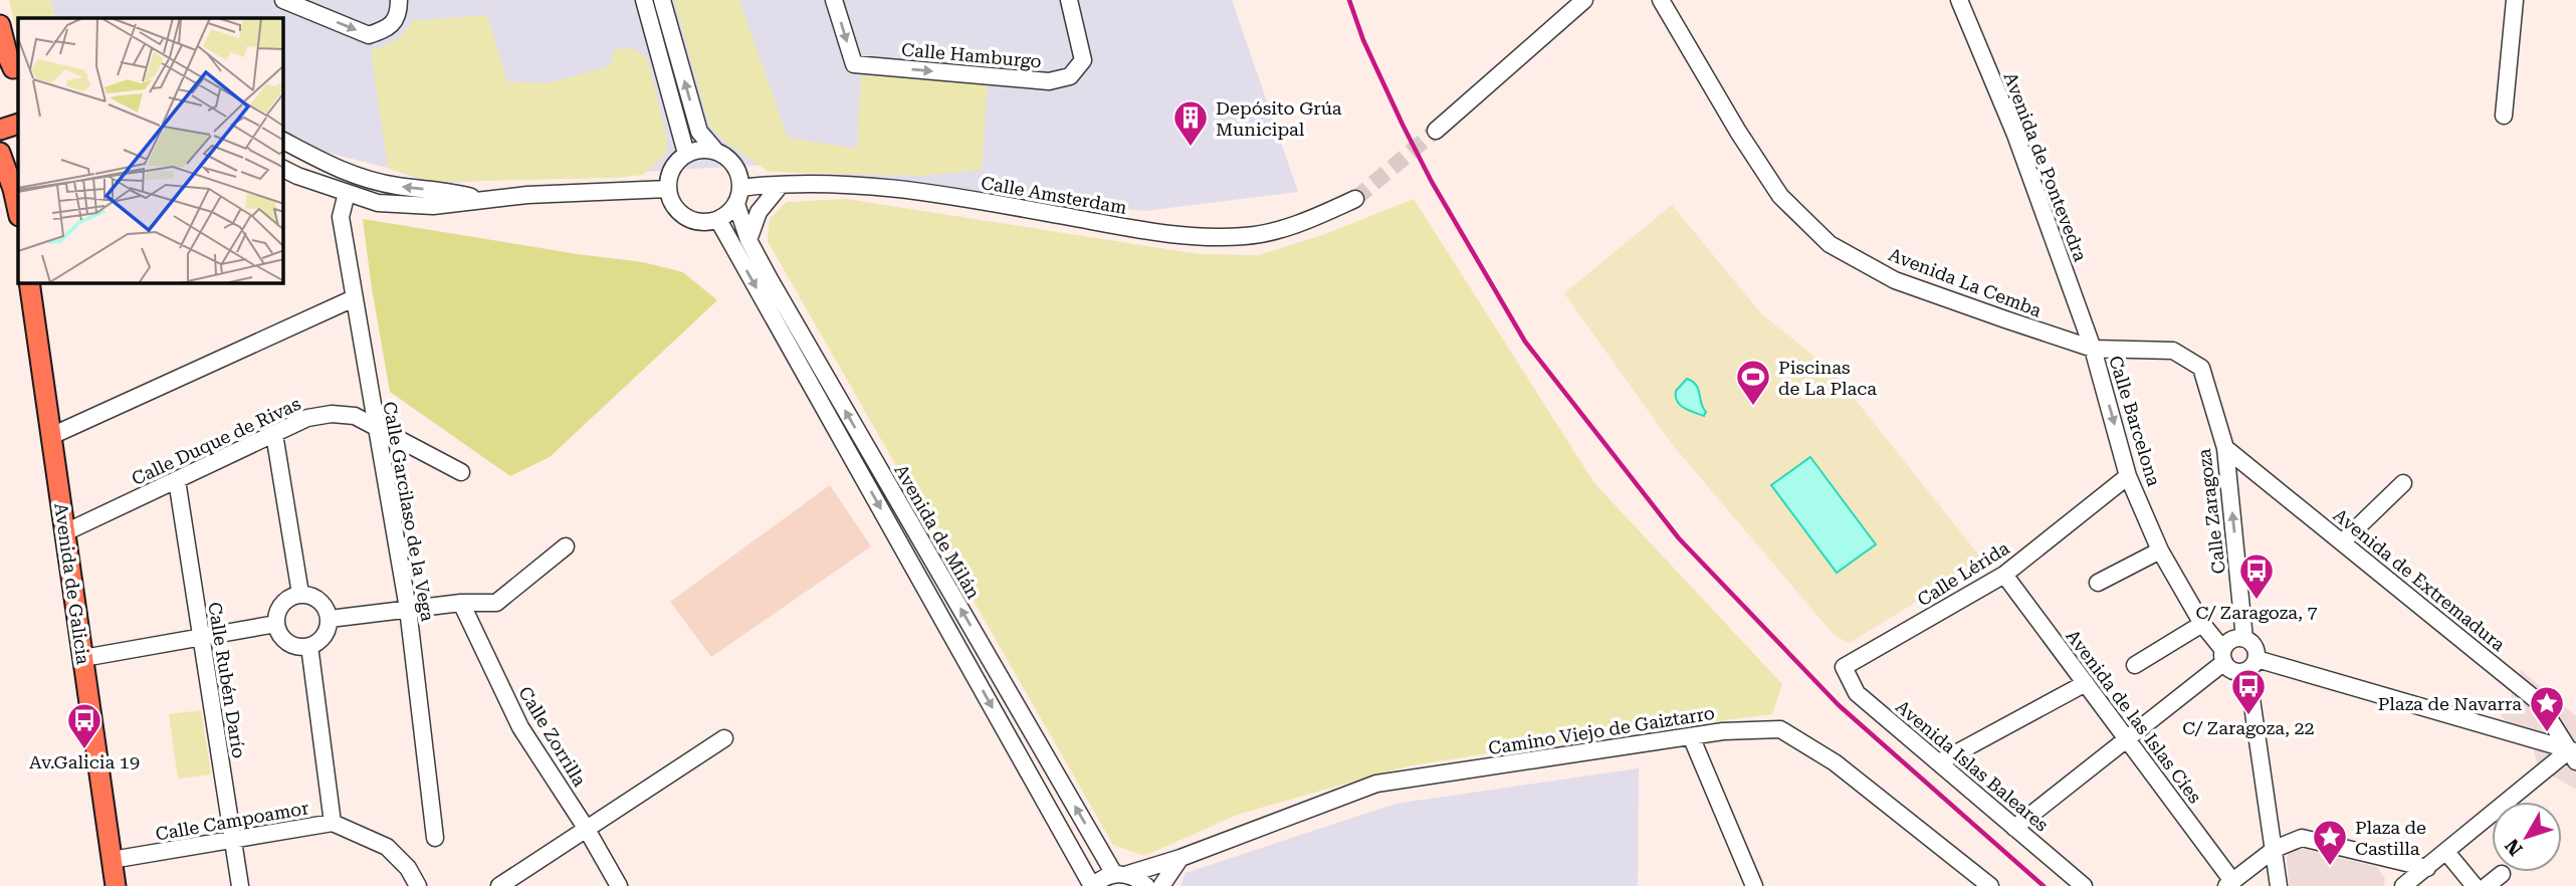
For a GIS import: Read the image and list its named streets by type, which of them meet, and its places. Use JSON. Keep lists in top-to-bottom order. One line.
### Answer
{"streets":{"main road":["Avenida de Galicia"],"street":["Calle Hamburgo","Avenida de Pontevedra","Calle Amsterdam","Avenida La Cemba","Calle Barcelona","Calle Duque de Rivas","Calle Garcilaso de la Vega","Calle Zaragoza","Avenida de Milán","Calle Lérida","Avenida de Extremadura","Calle Rubén Darío","Avenida de las Islas Cíes","Camino Viejo de Gaiztarro","Calle Zorrilla","Avenida Islas Baleares","Calle Campoamor"]},"crossings":[["Avenida de Pontevedra","Avenida La Cemba"],["Avenida de Pontevedra","Calle Barcelona"],["Avenida de Pontevedra","Calle Zaragoza"],["Calle Amsterdam","Avenida de Milán"],["Avenida La Cemba","Calle Barcelona"],["Avenida La Cemba","Calle Zaragoza"],["Calle Barcelona","Calle Zaragoza"],["Calle Barcelona","Calle Lérida"],["Calle Duque de Rivas","Calle Garcilaso de la Vega"],["Calle Duque de Rivas","Avenida de Galicia"],["Calle Duque de Rivas","Calle Rubén Darío"],["Calle Zaragoza","Avenida de Extremadura"],["Avenida de Milán","Camino Viejo de Gaiztarro"],["Calle Lérida","Avenida de las Islas Cíes"],["Calle Lérida","Avenida Islas Baleares"],["Avenida de Galicia","Calle Campoamor"],["Calle Rubén Darío","Calle Campoamor"]],"one_way":["Calle Barcelona","Calle Zaragoza"],"places":{"building":["Depósito Grúa Municipal"],"sports":["Piscinas de La Placa"],"bus stop":["C/ Zaragoza, 7","C/ Zaragoza, 22","Av.Galicia 19"],"place":["Plaza de Navarra","Plaza de Castilla"]},"north":"bottom left"}
